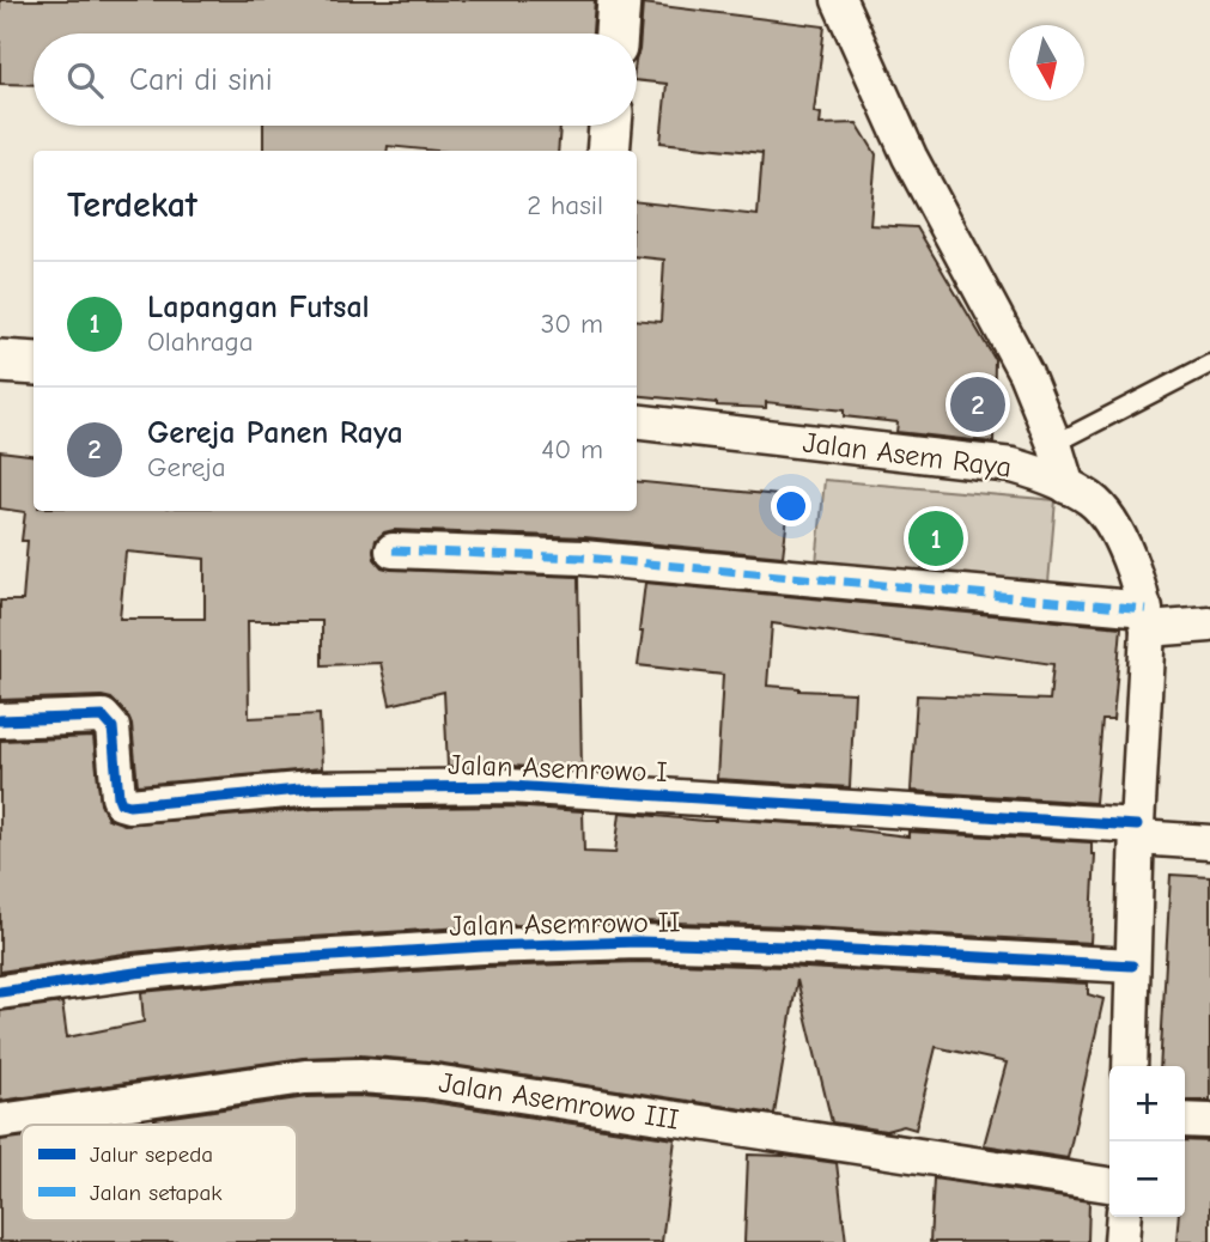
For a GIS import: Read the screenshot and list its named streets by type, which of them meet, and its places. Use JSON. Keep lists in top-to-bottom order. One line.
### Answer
{"streets":{"street":["Jalan Asem Raya","Jalan Asemrowo I","Jalan Asemrowo II","Jalan Asemrowo III"]},"crossings":[["Jalan Asem Raya","Jalan Asemrowo I"],["Jalan Asem Raya","Jalan Asemrowo II"]],"legend":["Jalur sepeda","Jalan setapak"],"north":"bottom","page":{"search":"Cari di sini","heading":["Terdekat","2 hasil"],"list":[{"mark":"1","name":"Lapangan Futsal","note":"Olahraga","value":"30 m"},{"mark":"2","name":"Gereja Panen Raya","note":"Gereja","value":"40 m"}],"pins":["2","1"],"map_buttons":["+","−"]}}
